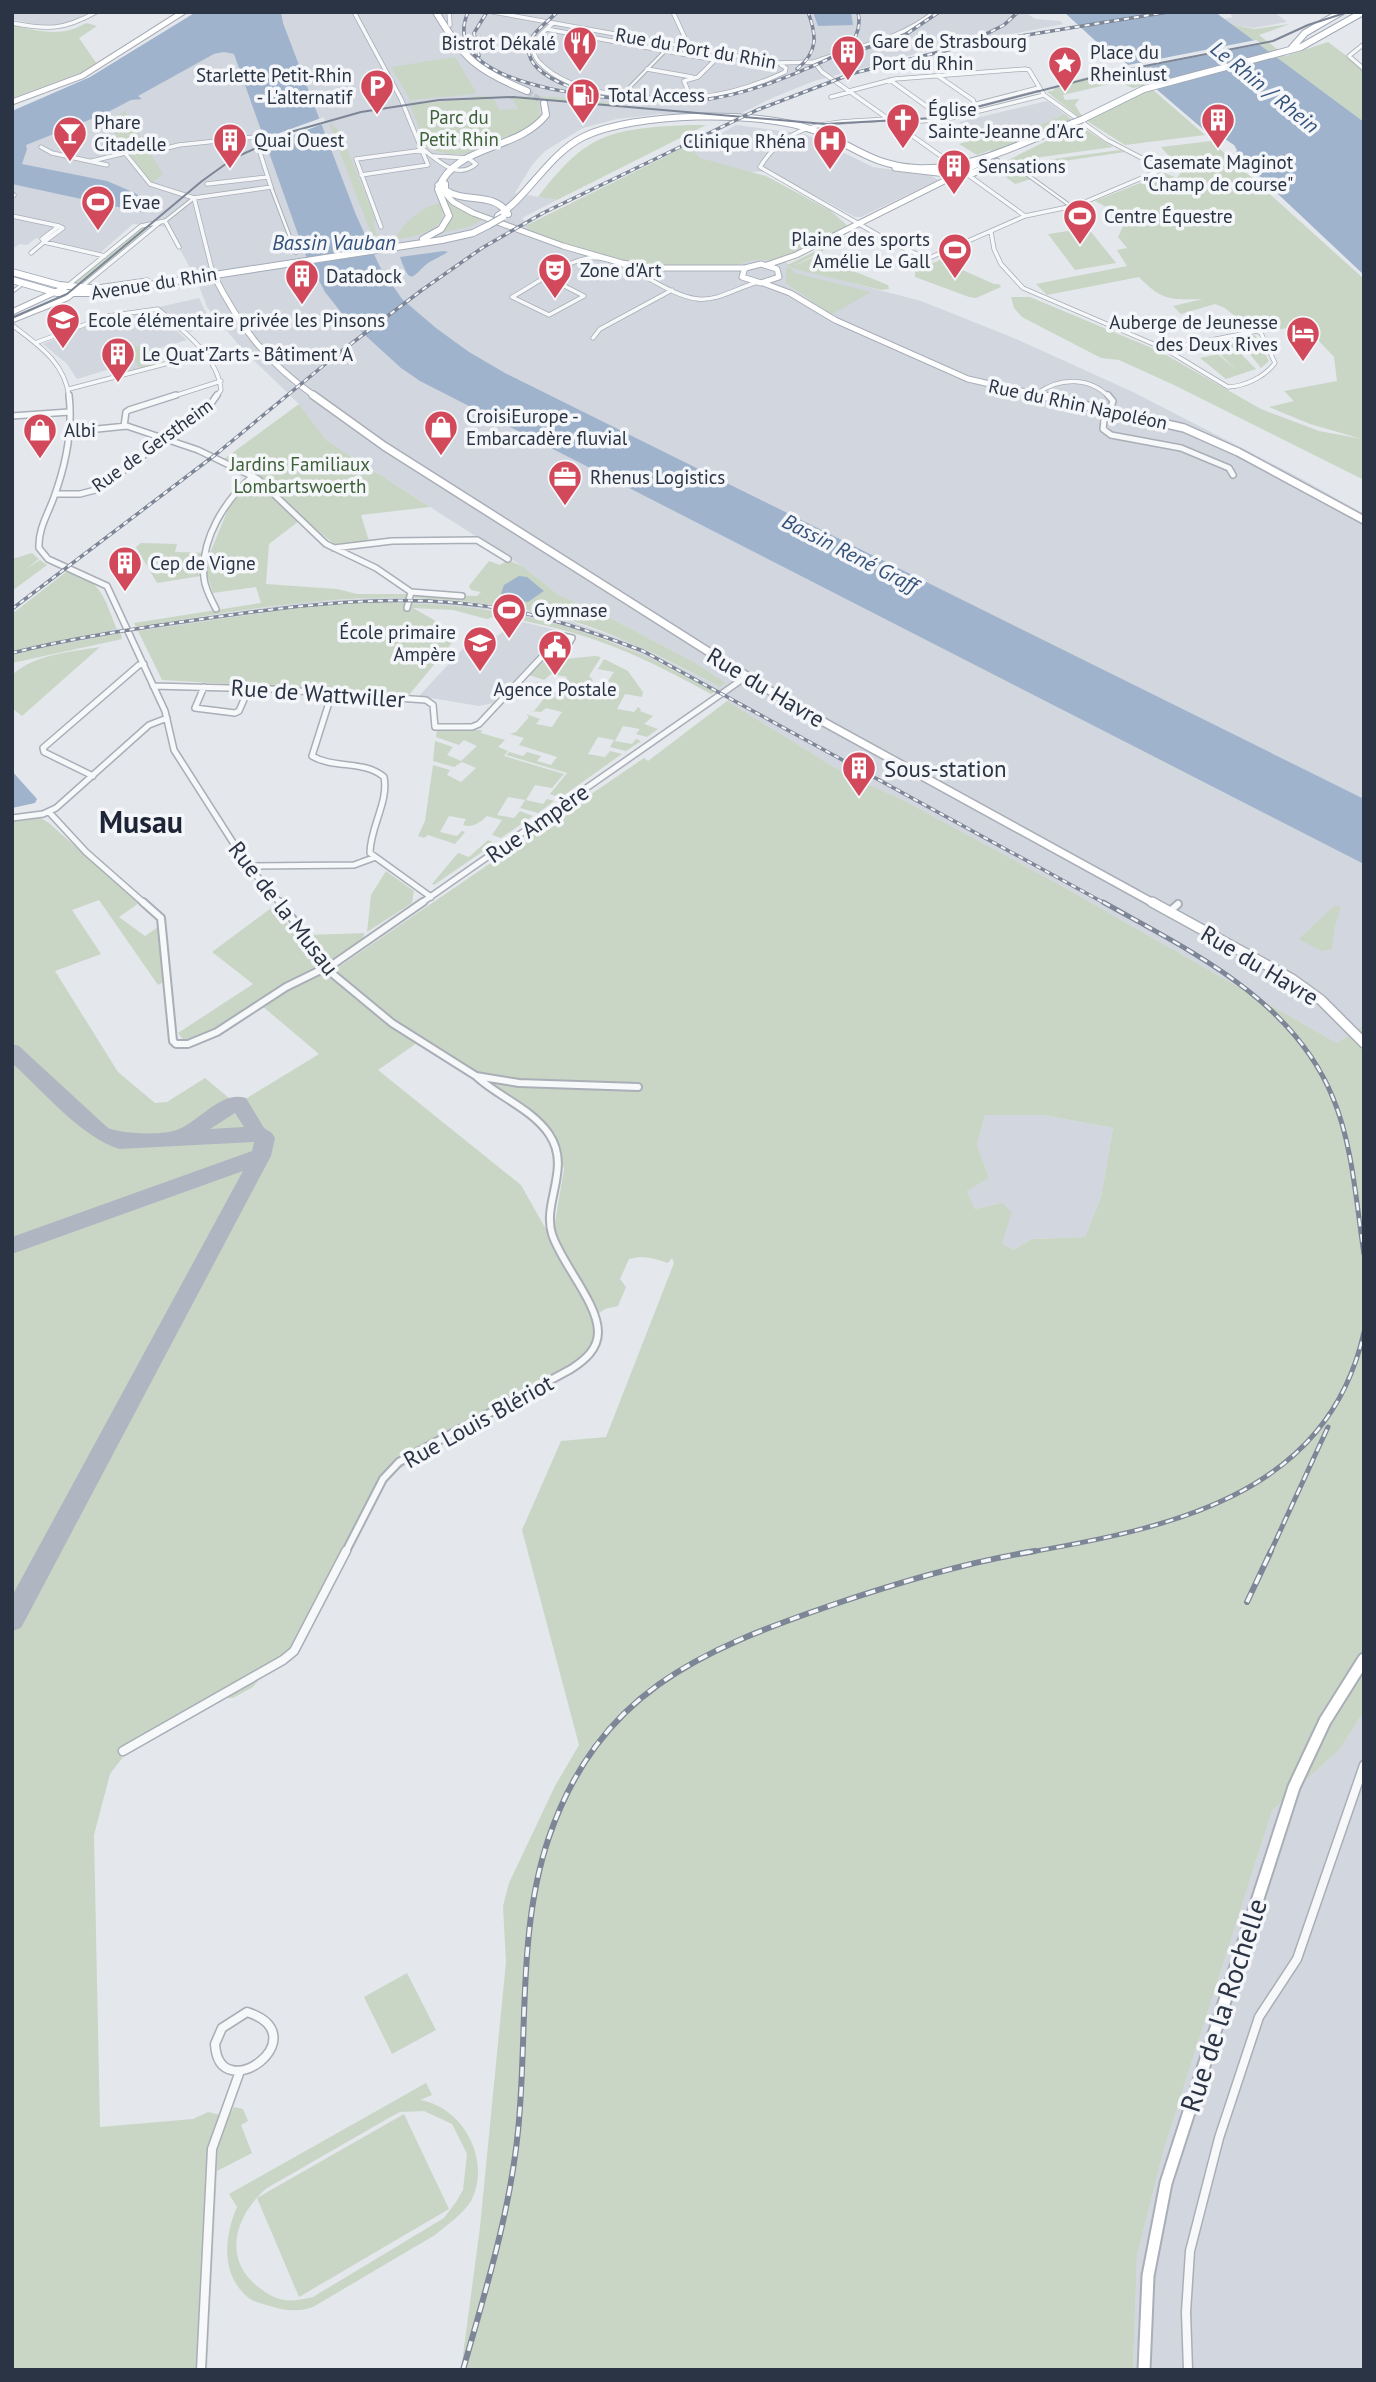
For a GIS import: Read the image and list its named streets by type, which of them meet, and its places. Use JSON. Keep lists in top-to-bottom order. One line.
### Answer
{"streets":{"main road":["Avenue du Rhin","Rue du Rhin Napoléon","Rue du Havre","Rue de la Rochelle"],"street":["Rue du Port du Rhin","Rue de Gerstheim","Rue de Wattwiller","Rue Ampère","Rue de la Musau","Rue Louis Blériot"]},"crossings":[["Avenue du Rhin","Rue du Havre"],["Rue de Gerstheim","Rue de la Musau"],["Rue du Havre","Rue Ampère"],["Rue de Wattwiller","Rue de la Musau"],["Rue Ampère","Rue de la Musau"],["Rue de la Musau","Rue Louis Blériot"]],"districts":["Musau"],"water":["Le Rhin / Rhein","Bassin Vauban","Bassin René Graff"],"parks":["Parc du Petit Rhin","Jardins Familiaux Lombartswoerth"],"places":{"restaurant":["Bistrot Dékalé"],"building":["Gare de Strasbourg Port du Rhin","Casemate Maginot \"Champ de course\"","Quai Ouest","Sensations","Datadock","Le Quat'Zarts - Bâtiment A","Cep de Vigne","Sous-station"],"place":["Place du Rheinlust"],"parking":["Starlette Petit-Rhin - L'alternatif"],"fuel station":["Total Access"],"church":["Église Sainte-Jeanne d'Arc"],"bar":["Phare Citadelle"],"hospital":["Clinique Rhéna"],"sports":["Evae","Centre Équestre","Plaine des sports Amélie Le Gall","Gymnase"],"theatre":["Zone d'Art"],"school or university":["Ecole élémentaire privée les Pinsons","École primaire Ampère"],"hotel":["Auberge de Jeunesse des Deux Rives"],"shop":["CroisiEurope - Embarcadère fluvial","Albi"],"office":["Rhenus Logistics"],"public building":["Agence Postale"]}}
